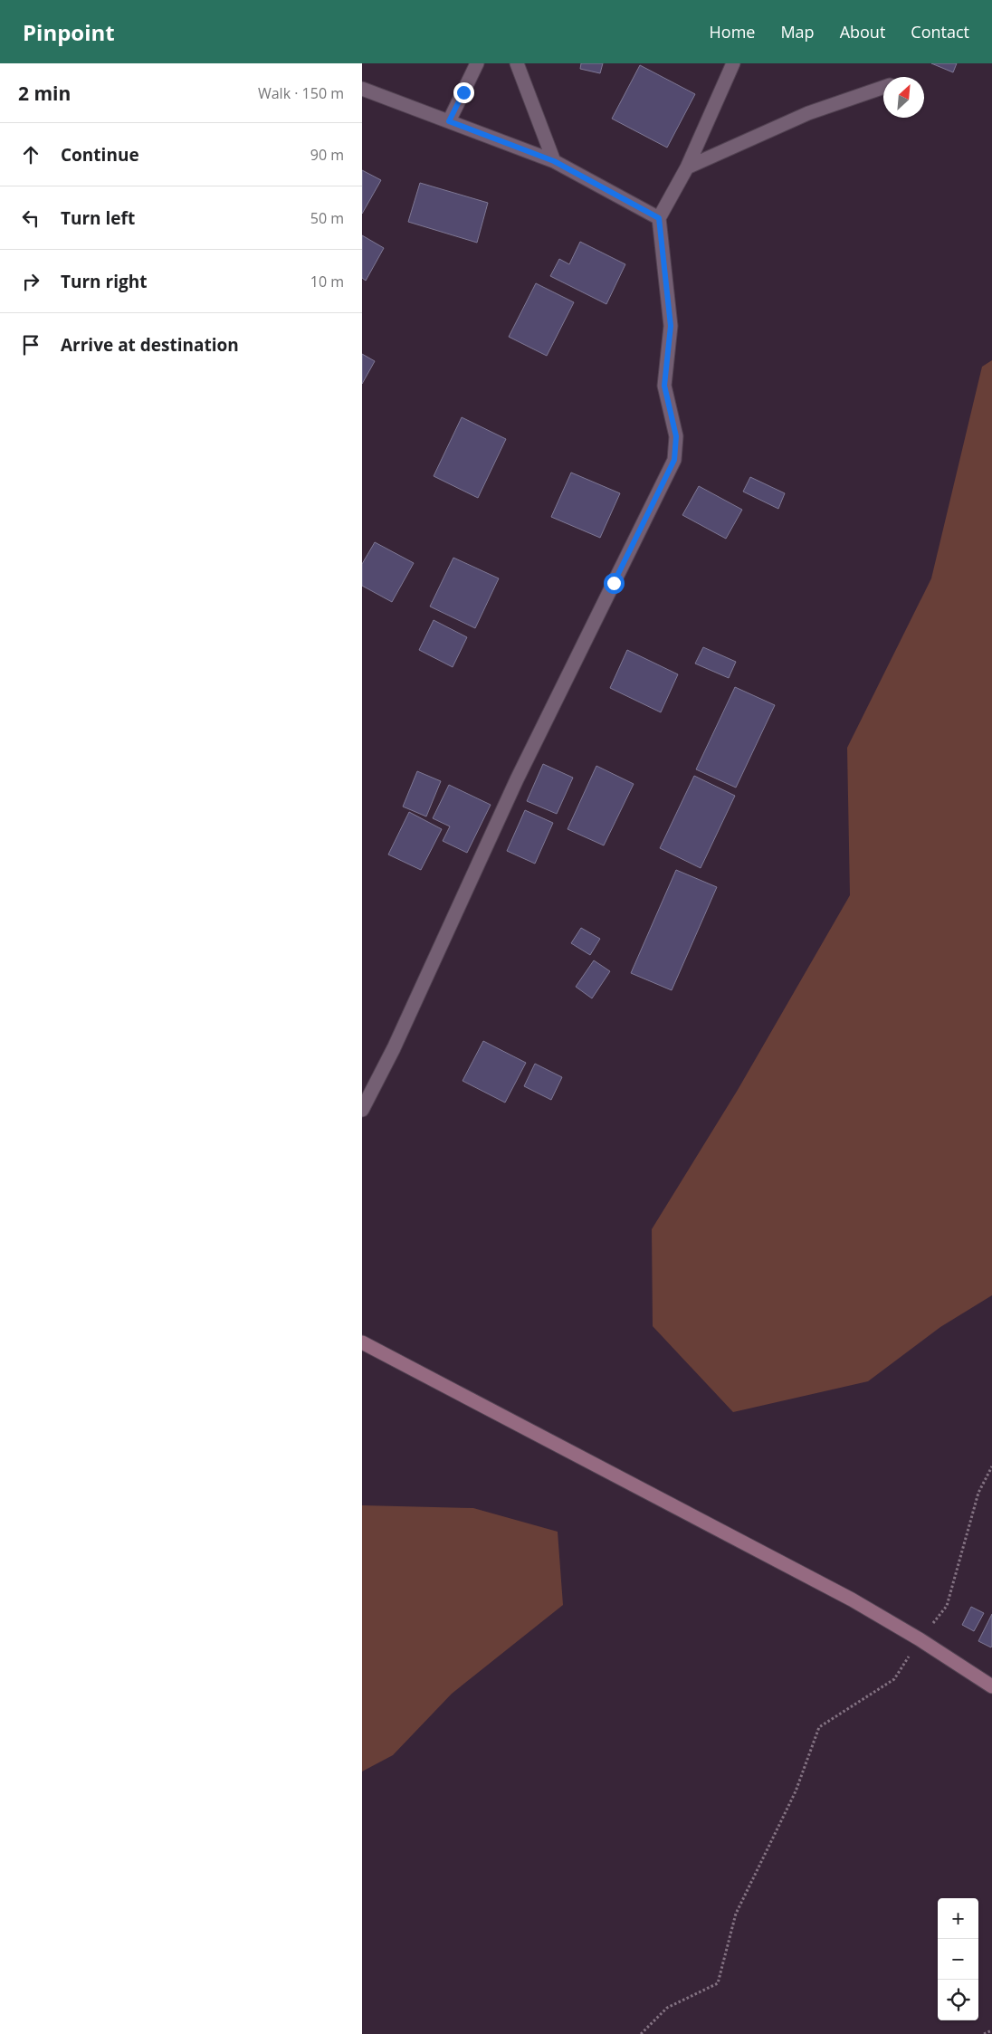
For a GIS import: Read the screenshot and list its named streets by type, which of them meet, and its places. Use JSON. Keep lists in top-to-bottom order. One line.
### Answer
{"north":"top right","page":{"header":"Pinpoint","nav":["Home","Map","About","Contact"],"heading":["2 min","Walk · 150 m"],"list":[["Continue","90 m"],["Turn left","50 m"],["Turn right","10 m"],"Arrive at destination"],"map_buttons":["+","−"]}}
